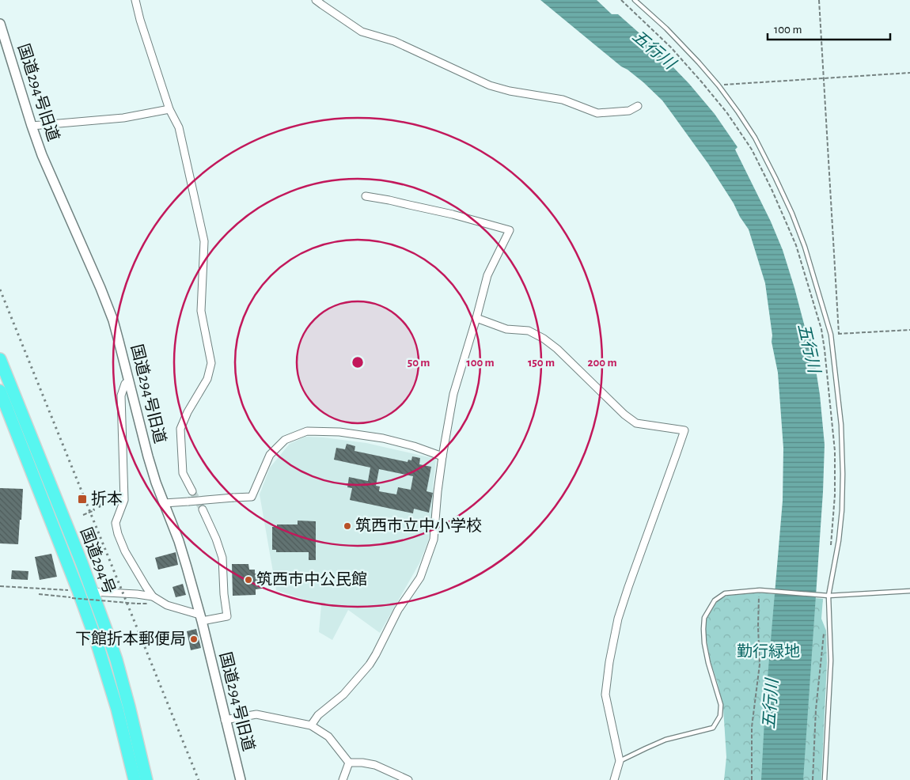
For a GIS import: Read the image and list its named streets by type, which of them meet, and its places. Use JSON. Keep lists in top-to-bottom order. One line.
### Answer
{"streets":{"highway":["国道294号"],"street":["国道294号旧道"]},"water":["五行川"],"parks":["勤行緑地"],"places":{"transit":["折本"],"other":["筑西市立中小学校","筑西市中公民館","下館折本郵便局"]},"scale_bar":"100 m","rings":["50 m","100 m","150 m","200 m"]}
